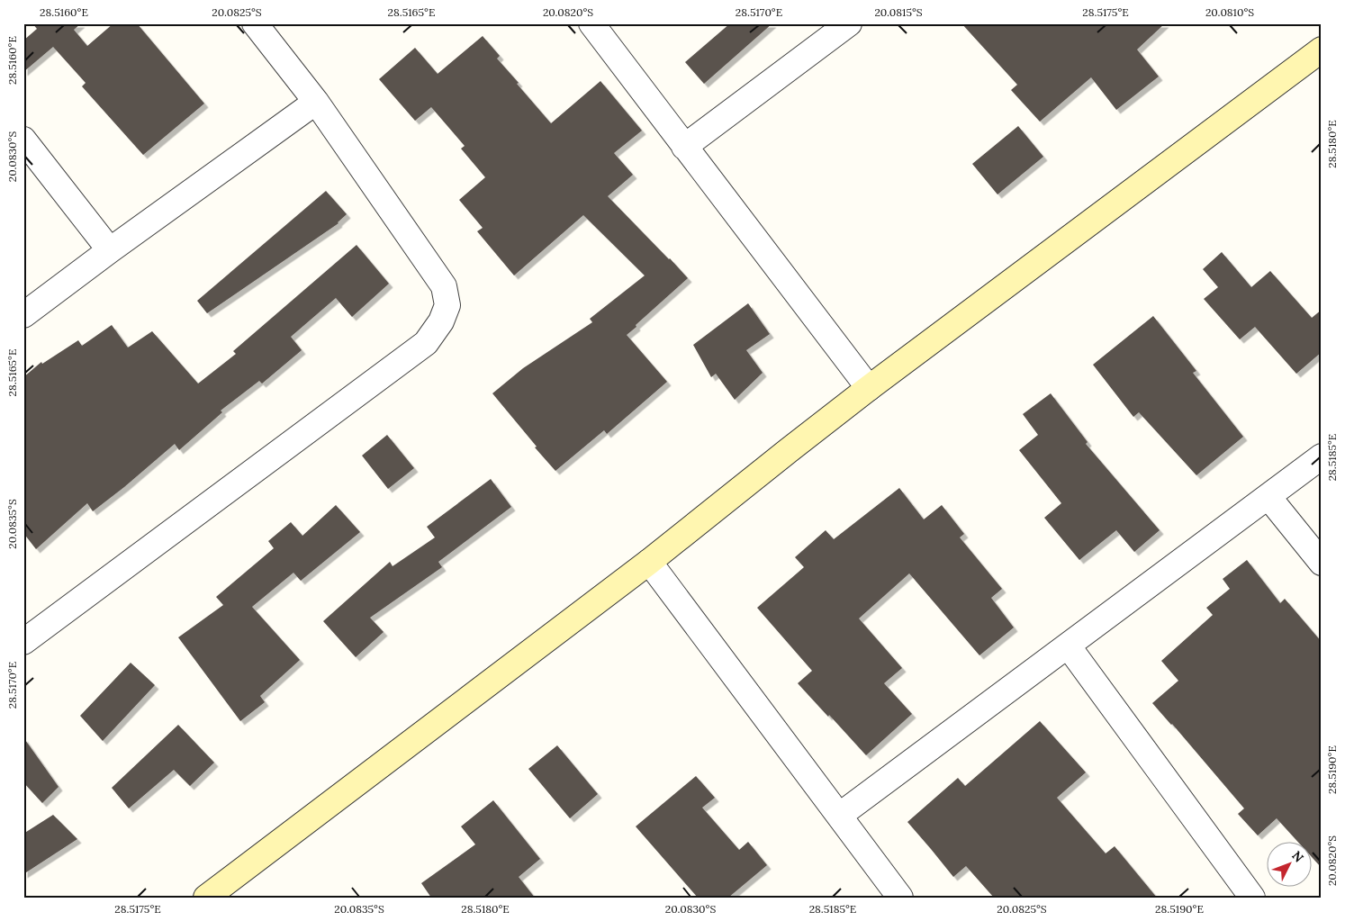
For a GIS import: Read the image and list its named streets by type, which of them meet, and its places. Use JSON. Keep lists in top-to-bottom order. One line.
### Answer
{"north":"top right","coordinates":["28.5160°E","20.0825°S","28.5165°E","20.0820°S","28.5170°E","20.0815°S","28.5175°E","20.0810°S","28.5180°E","20.0830°S","28.5185°E","20.0835°S","28.5190°E"]}
